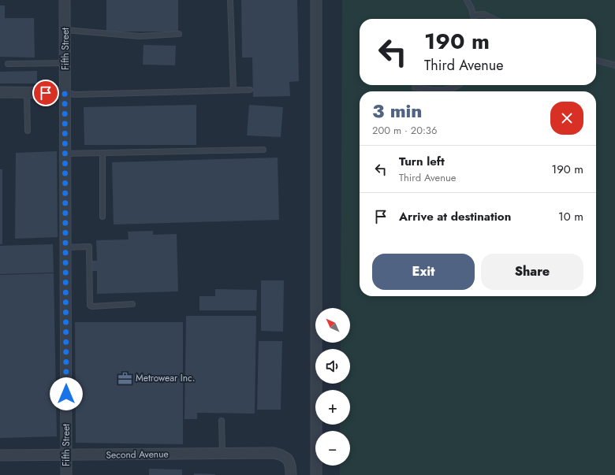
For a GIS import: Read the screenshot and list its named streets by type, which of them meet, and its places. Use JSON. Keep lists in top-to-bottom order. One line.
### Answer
{"streets":{"street":["Fifth Street","Second Avenue"]},"crossings":[["Fifth Street","Second Avenue"]],"places":{"office":["Metrowear Inc."]},"north":"top left","page":{"turn":["190 m","Third Avenue"],"heading":["3 min","200 m · 20:36"],"list":[{"name":"Turn left","note":"Third Avenue","value":"190 m"},{"name":"Arrive at destination","value":"10 m"}],"buttons":["Exit","Share"],"map_buttons":["+","−"]}}
